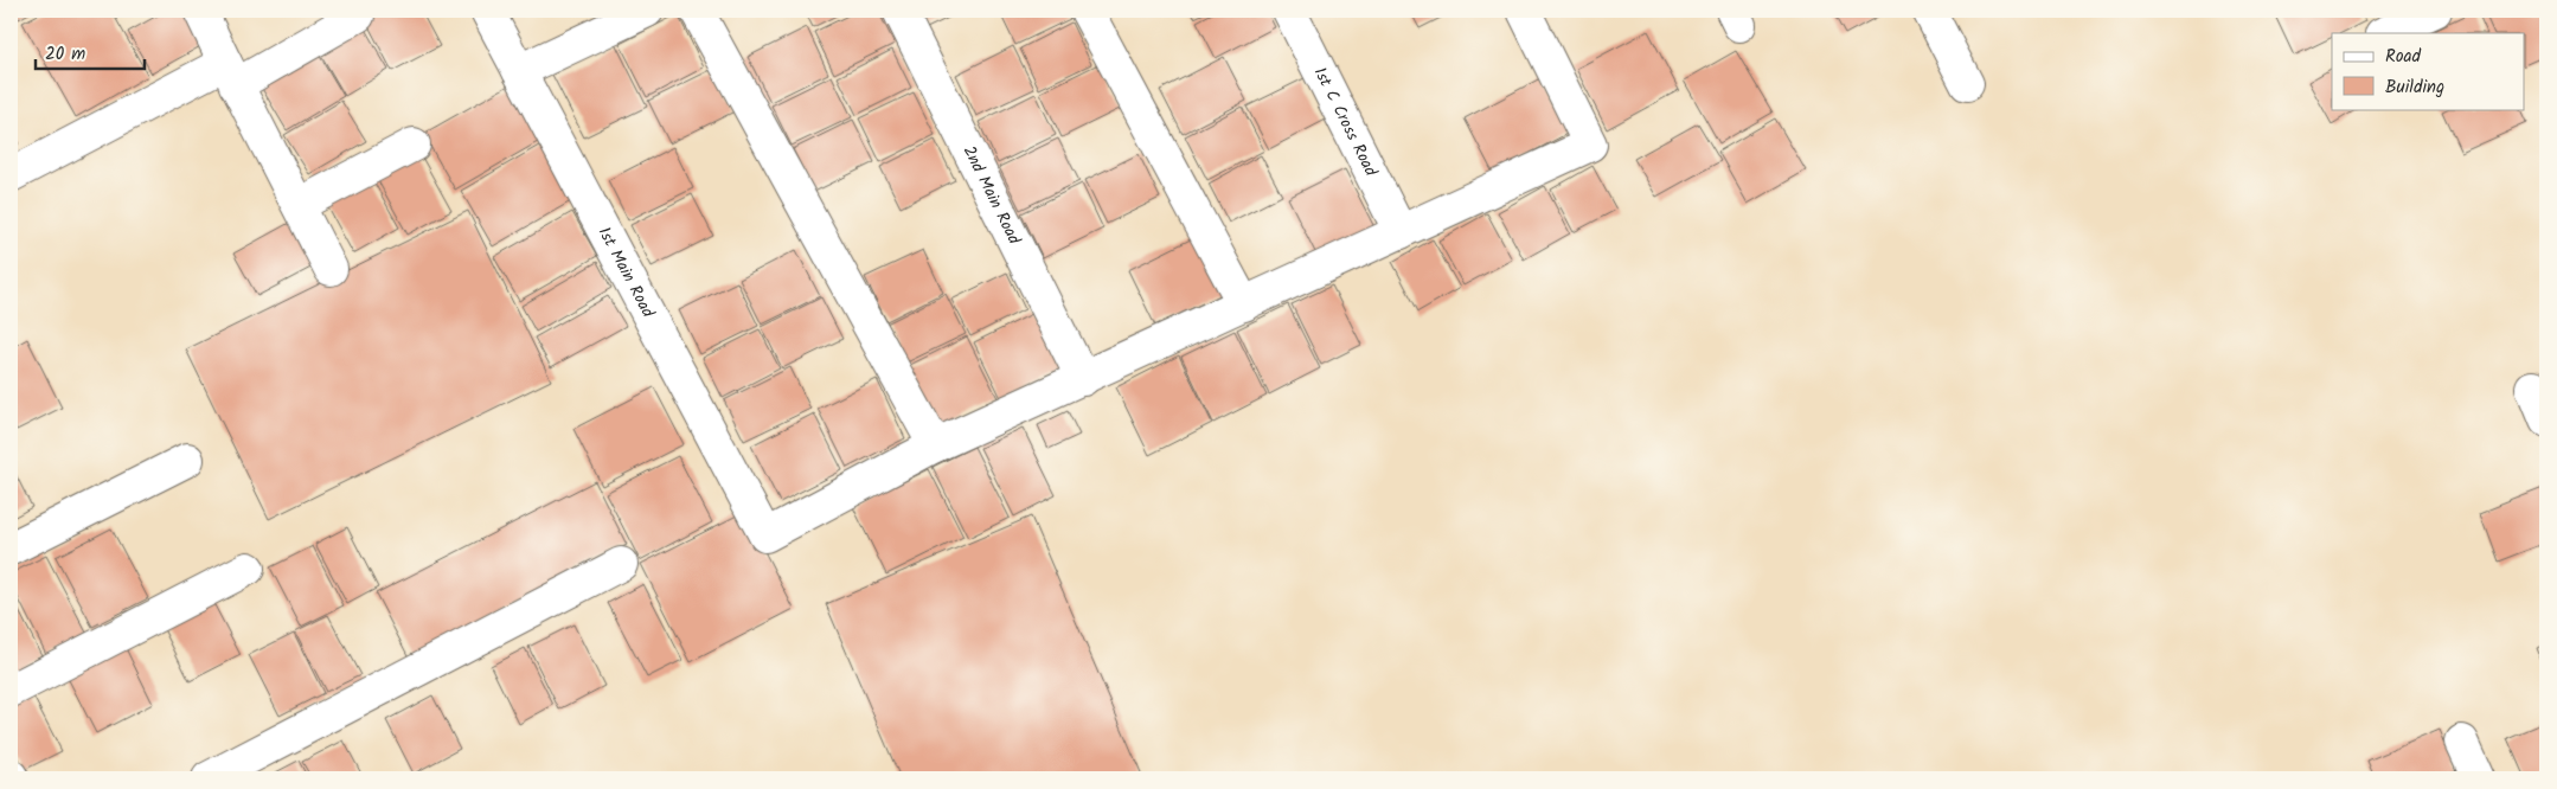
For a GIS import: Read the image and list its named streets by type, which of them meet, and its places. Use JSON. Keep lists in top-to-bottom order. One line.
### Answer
{"streets":{"street":["1st C Cross Road","2nd Main Road","1st Main Road"]},"legend":["Road","Building"],"scale_bar":"20 m"}
